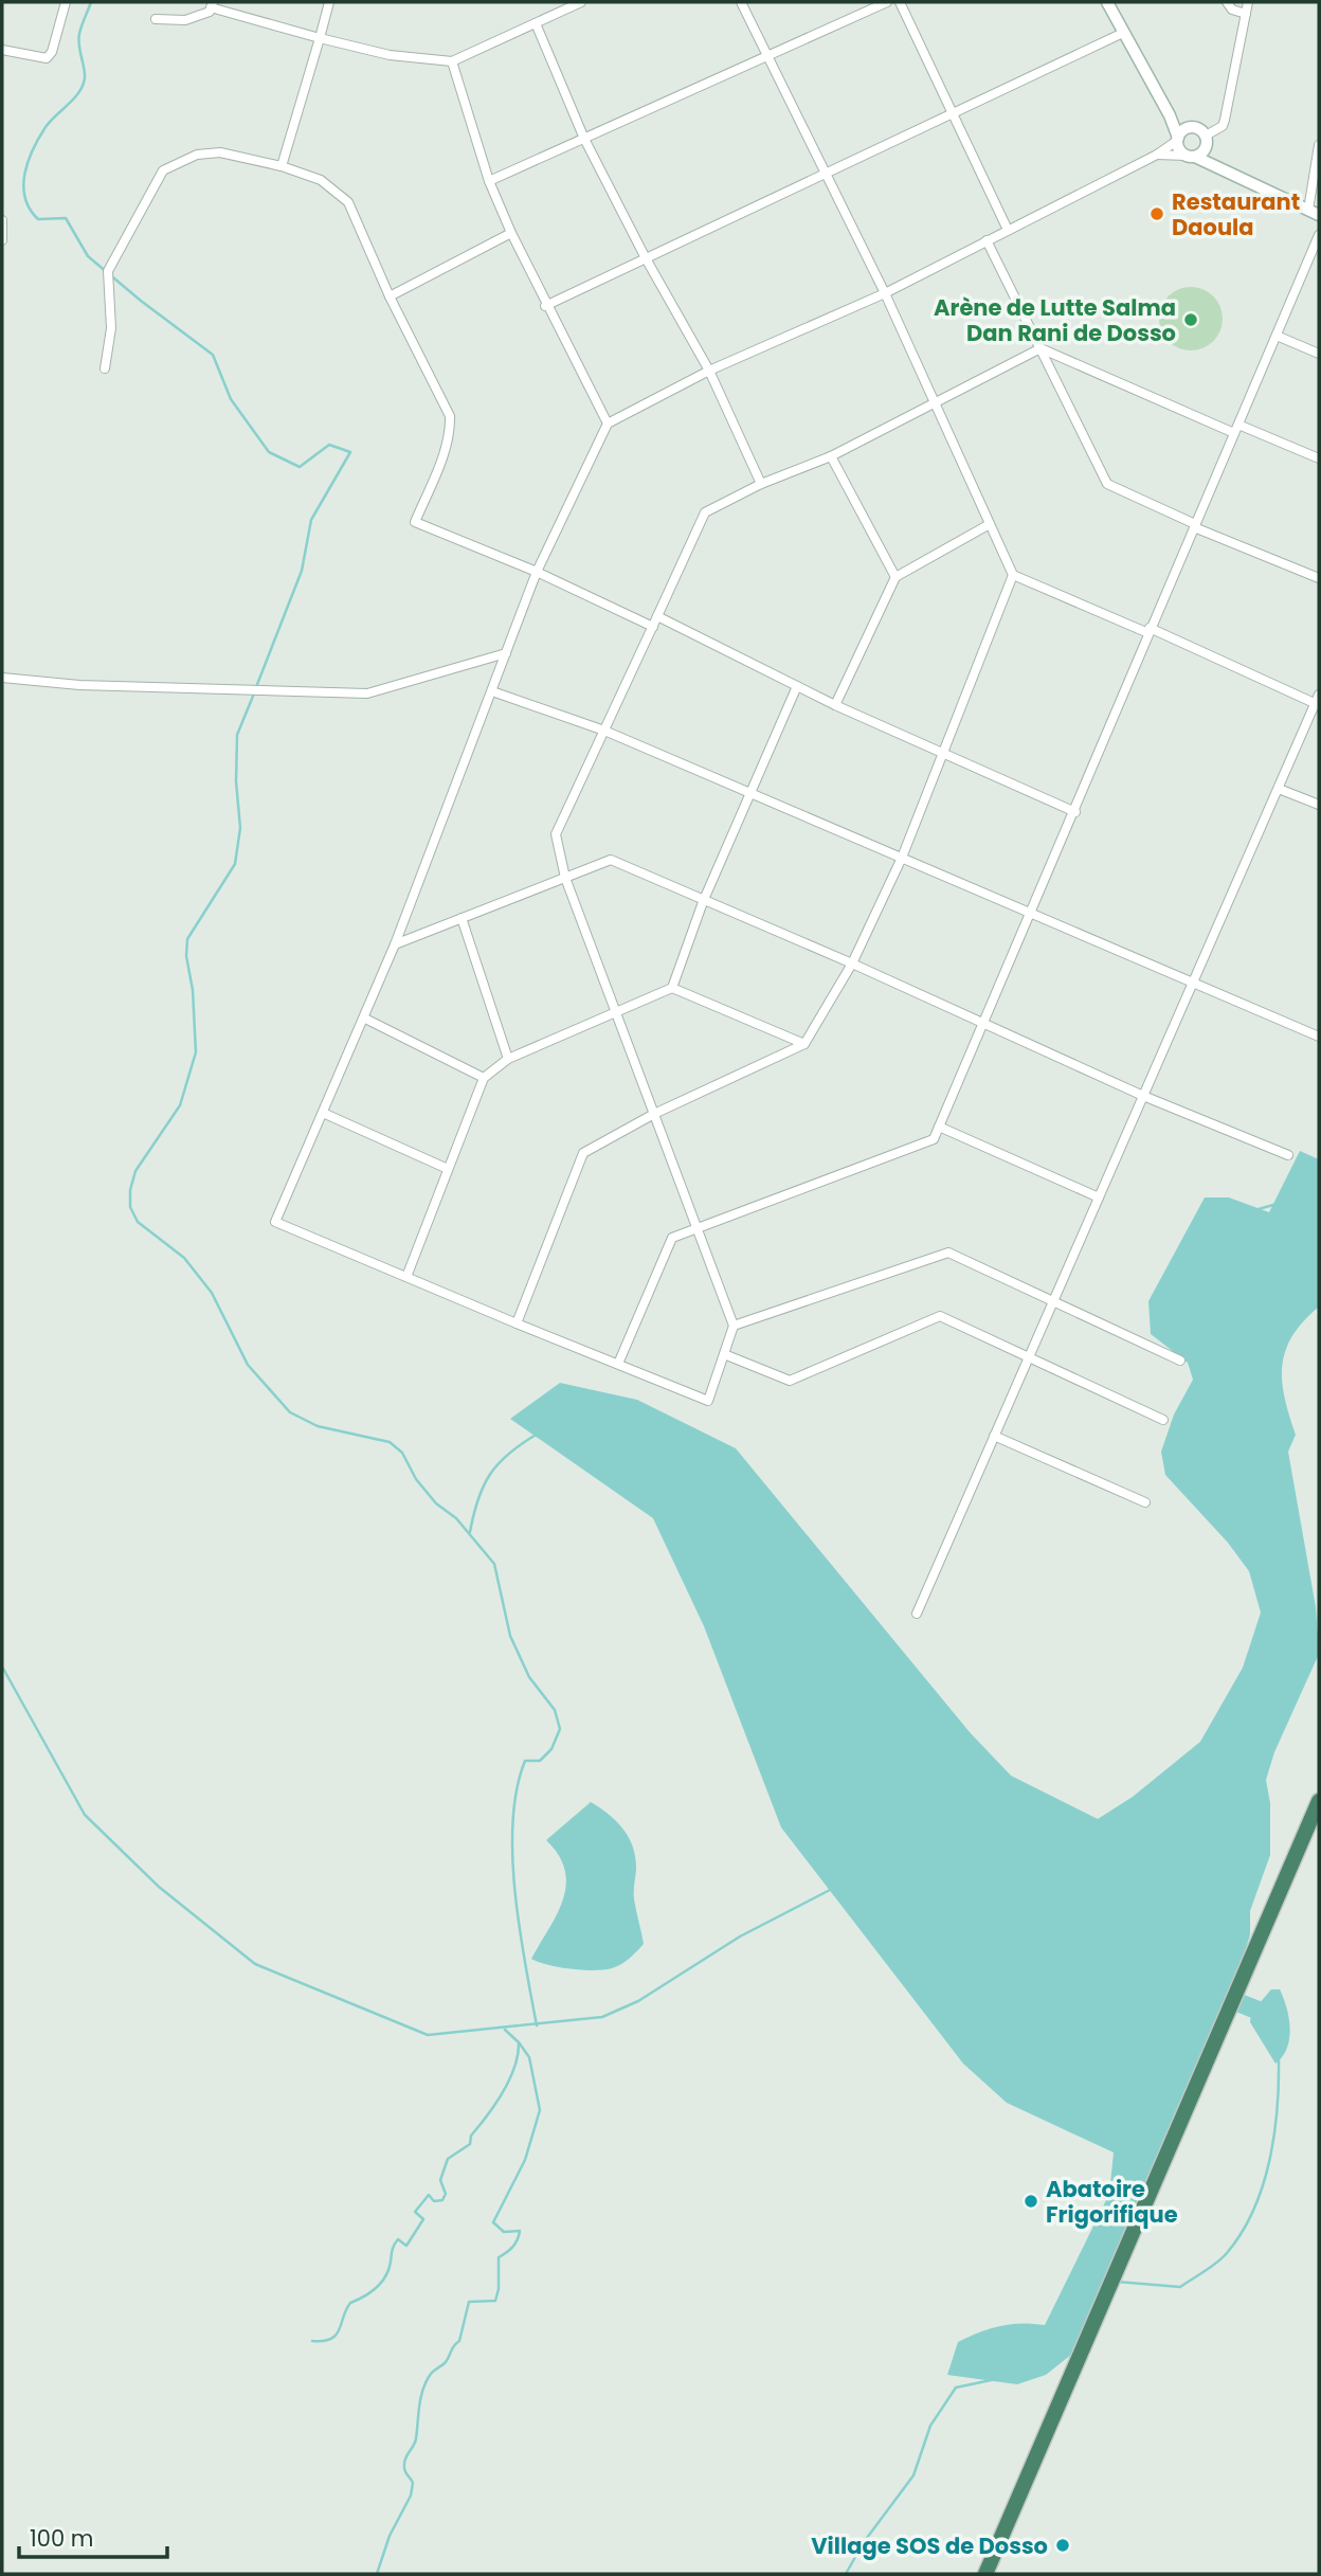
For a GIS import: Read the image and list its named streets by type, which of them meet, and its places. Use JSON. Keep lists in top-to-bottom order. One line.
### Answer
{"places":["Restaurant Daoula","Arène de Lutte Salma Dan Rani de Dosso","Abatoire Frigorifique","Village SOS de Dosso"],"scale_bar":"100 m"}
